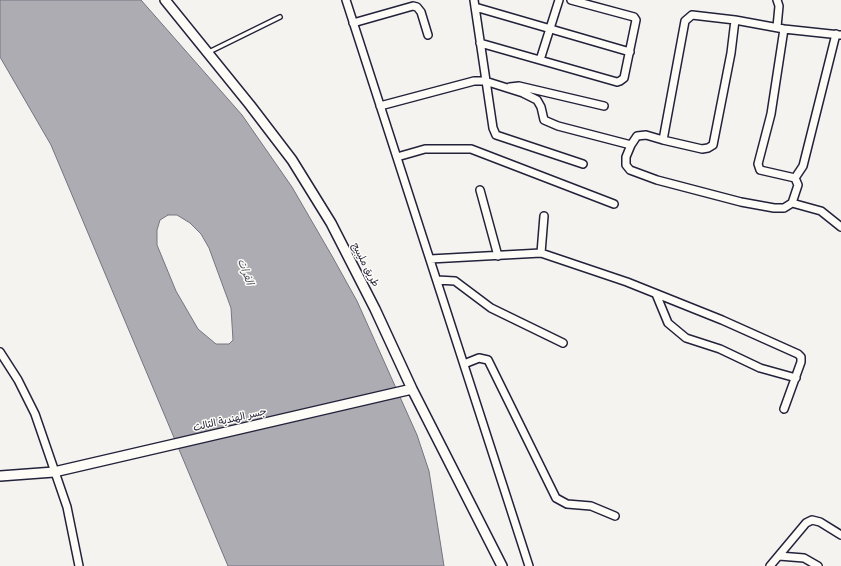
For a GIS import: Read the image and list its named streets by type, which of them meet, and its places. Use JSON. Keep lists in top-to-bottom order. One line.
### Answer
{"streets":{"street":["طريق مليبيج","جسر الهندية الثالث"]},"crossings":[["طريق مليبيج","جسر الهندية الثالث"]],"water":["الفرات"]}
